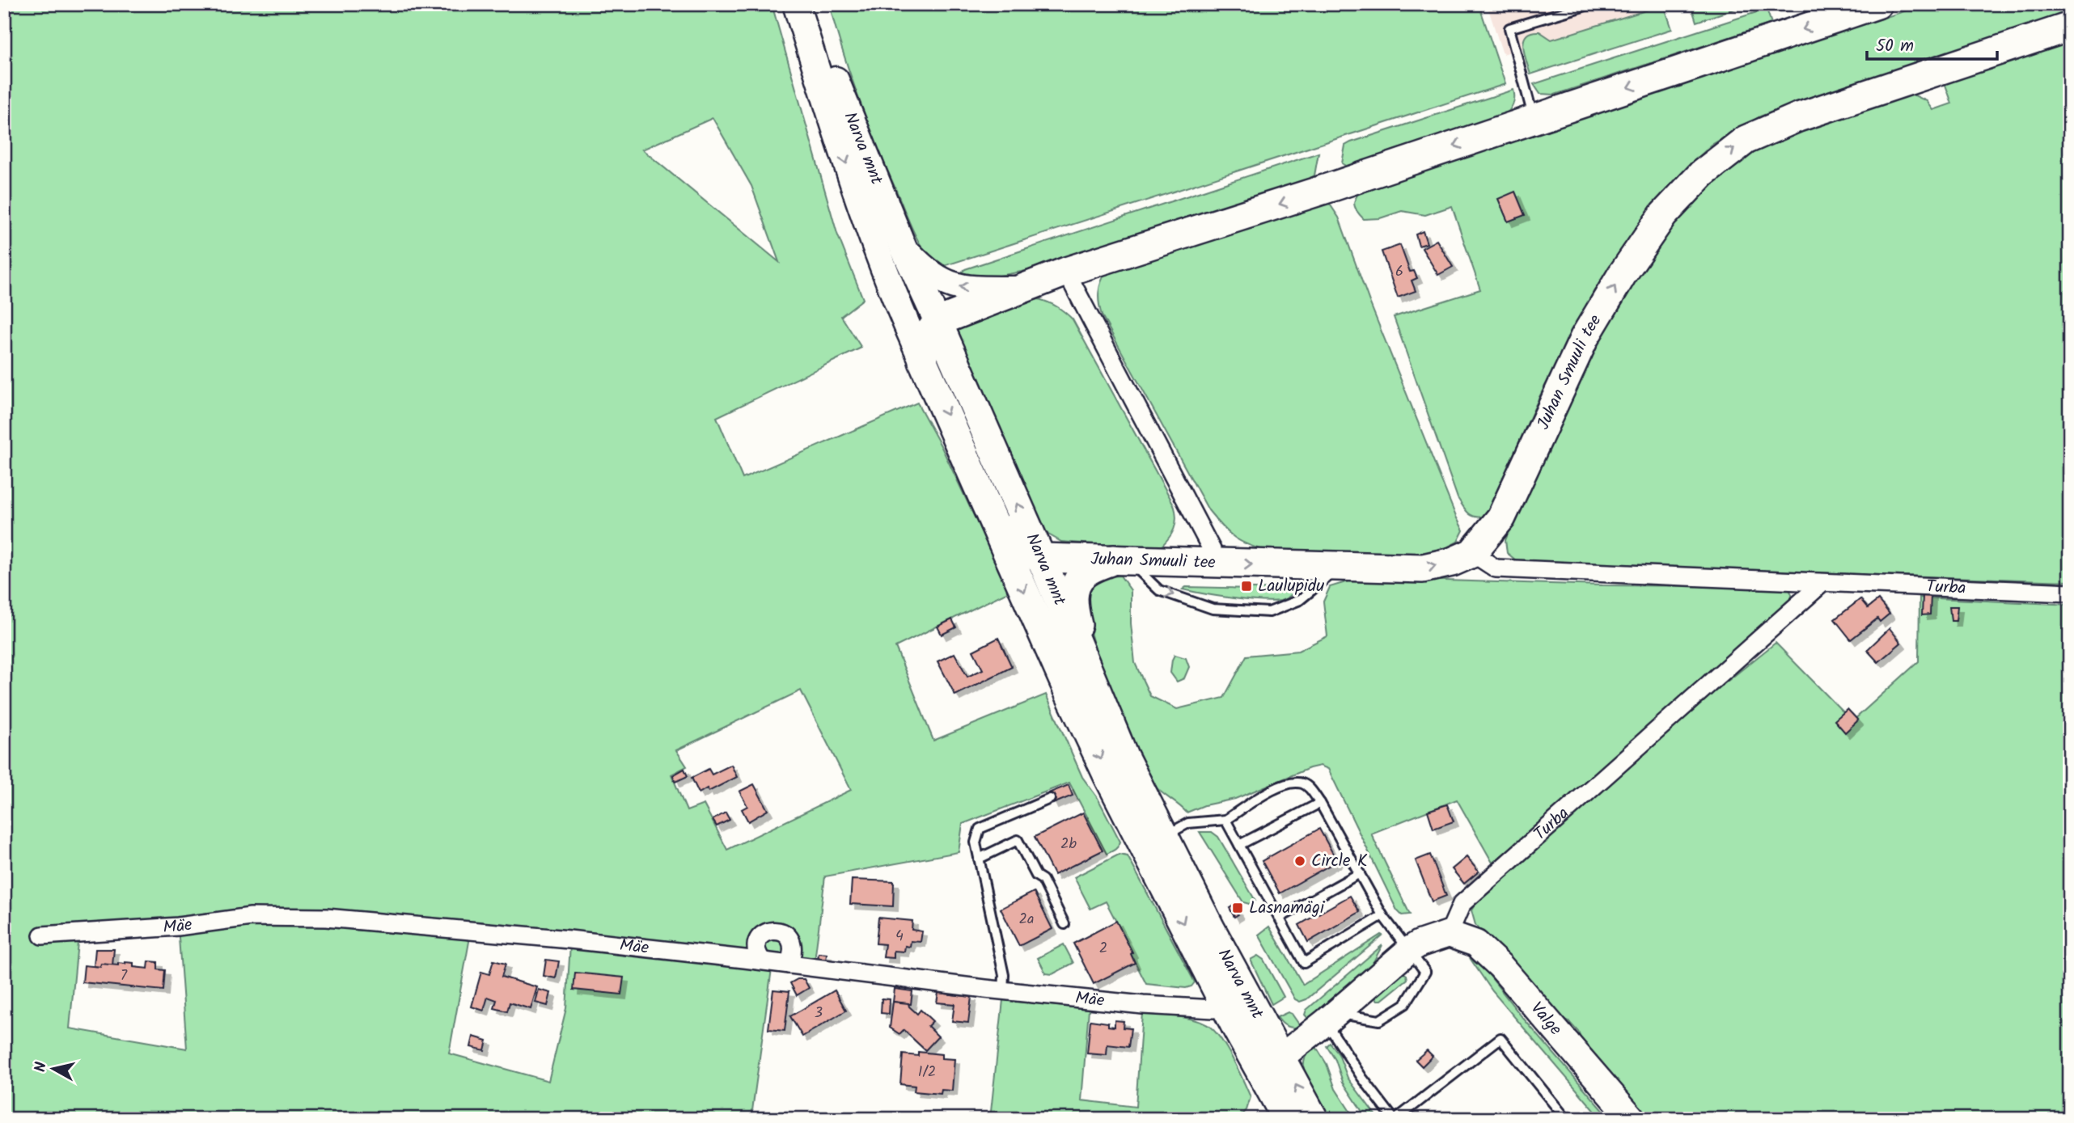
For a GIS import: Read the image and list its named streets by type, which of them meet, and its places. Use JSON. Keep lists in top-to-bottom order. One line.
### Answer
{"streets":{"main road":["Narva mnt","Juhan Smuuli tee","Valge"],"street":["Turba","Mäe"]},"crossings":[["Narva mnt","Juhan Smuuli tee"],["Narva mnt","Mäe"],["Juhan Smuuli tee","Turba"],["Turba","Valge"]],"places":{"transit":["Laulupidu","Lasnamägi"],"other":["Circle K"]},"house_numbers":["6","2b","2a","4","2","7","3","1/2"],"scale_bar":"50 m","north":"left"}
